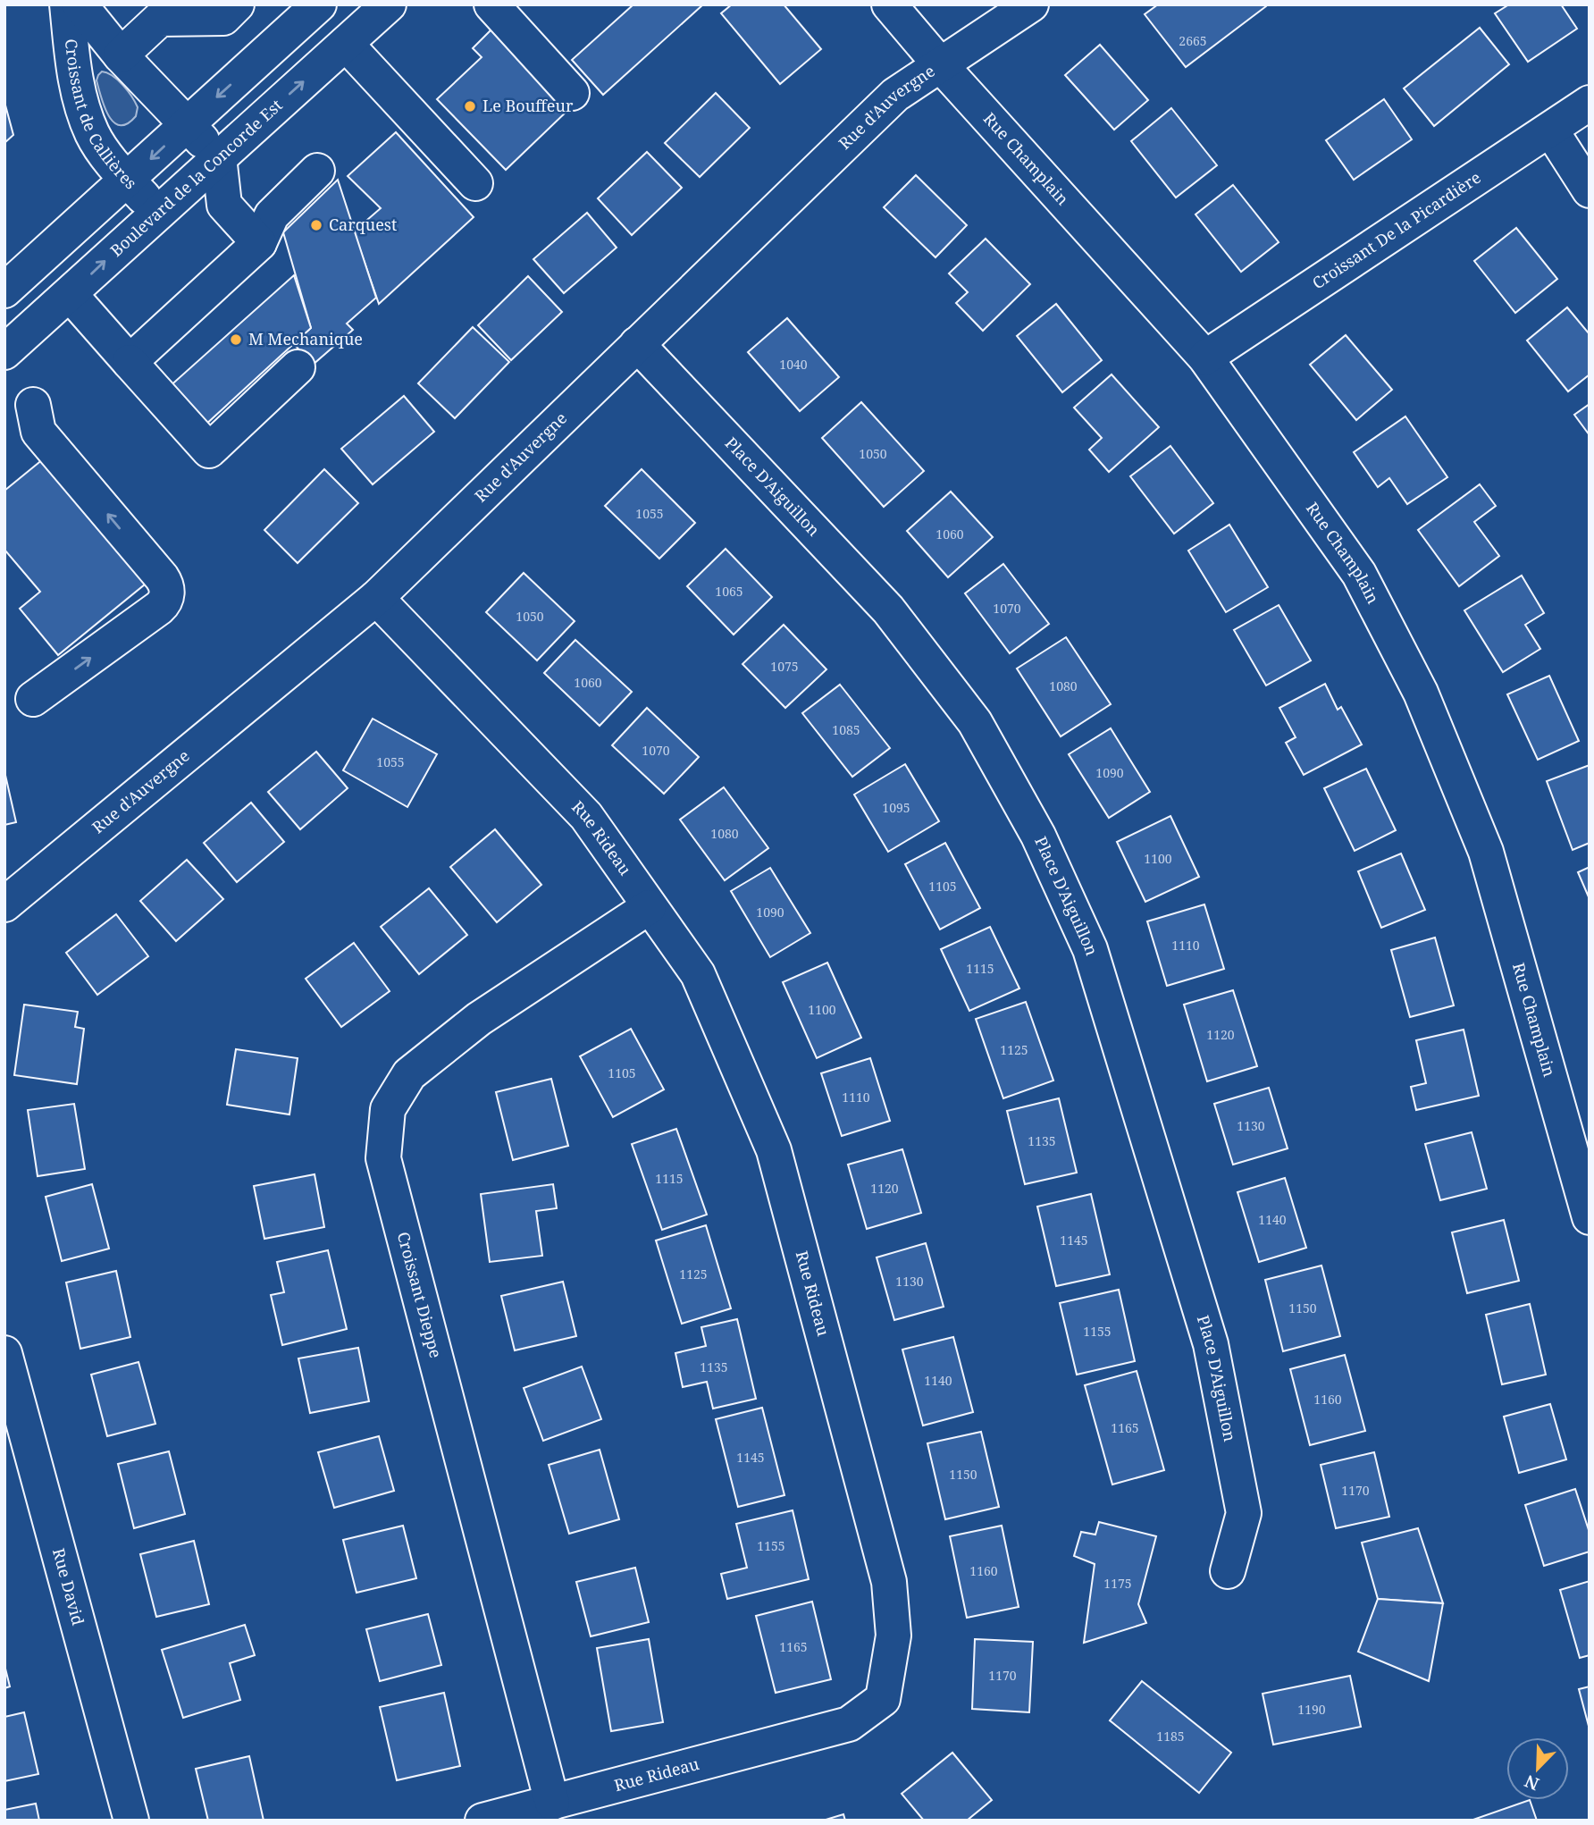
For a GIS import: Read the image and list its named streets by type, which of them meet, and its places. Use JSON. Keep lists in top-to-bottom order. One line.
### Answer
{"streets":{"street":["Rue d'Auvergne","Croissant de Callières","Rue Champlain","Boulevard de la Concorde Est","Croissant De la Picardière","Place D'Aiguillon","Rue Rideau","Croissant Dieppe","Rue David"]},"crossings":[["Rue d'Auvergne","Rue Champlain"],["Rue d'Auvergne","Place D'Aiguillon"],["Rue d'Auvergne","Rue Rideau"],["Croissant de Callières","Boulevard de la Concorde Est"],["Rue Champlain","Croissant De la Picardière"],["Rue Rideau","Croissant Dieppe"]],"places":["Le Bouffeur","Carquest","M Mechanique"],"house_numbers":["2665","1040","1050","1055","1060","1065","1070","1050","1075","1060","1080","1085","1070","1055","1090","1095","1080","1100","1105","1090","1110","1115","1100","1120","1125","1105","1110","1130","1135","1115","1120","1140","1145","1125","1130","1150","1155","1135","1140","1160","1165","1145","1150","1170","1155","1160","1175","1165","1170","1190","1185"],"north":"bottom left"}
